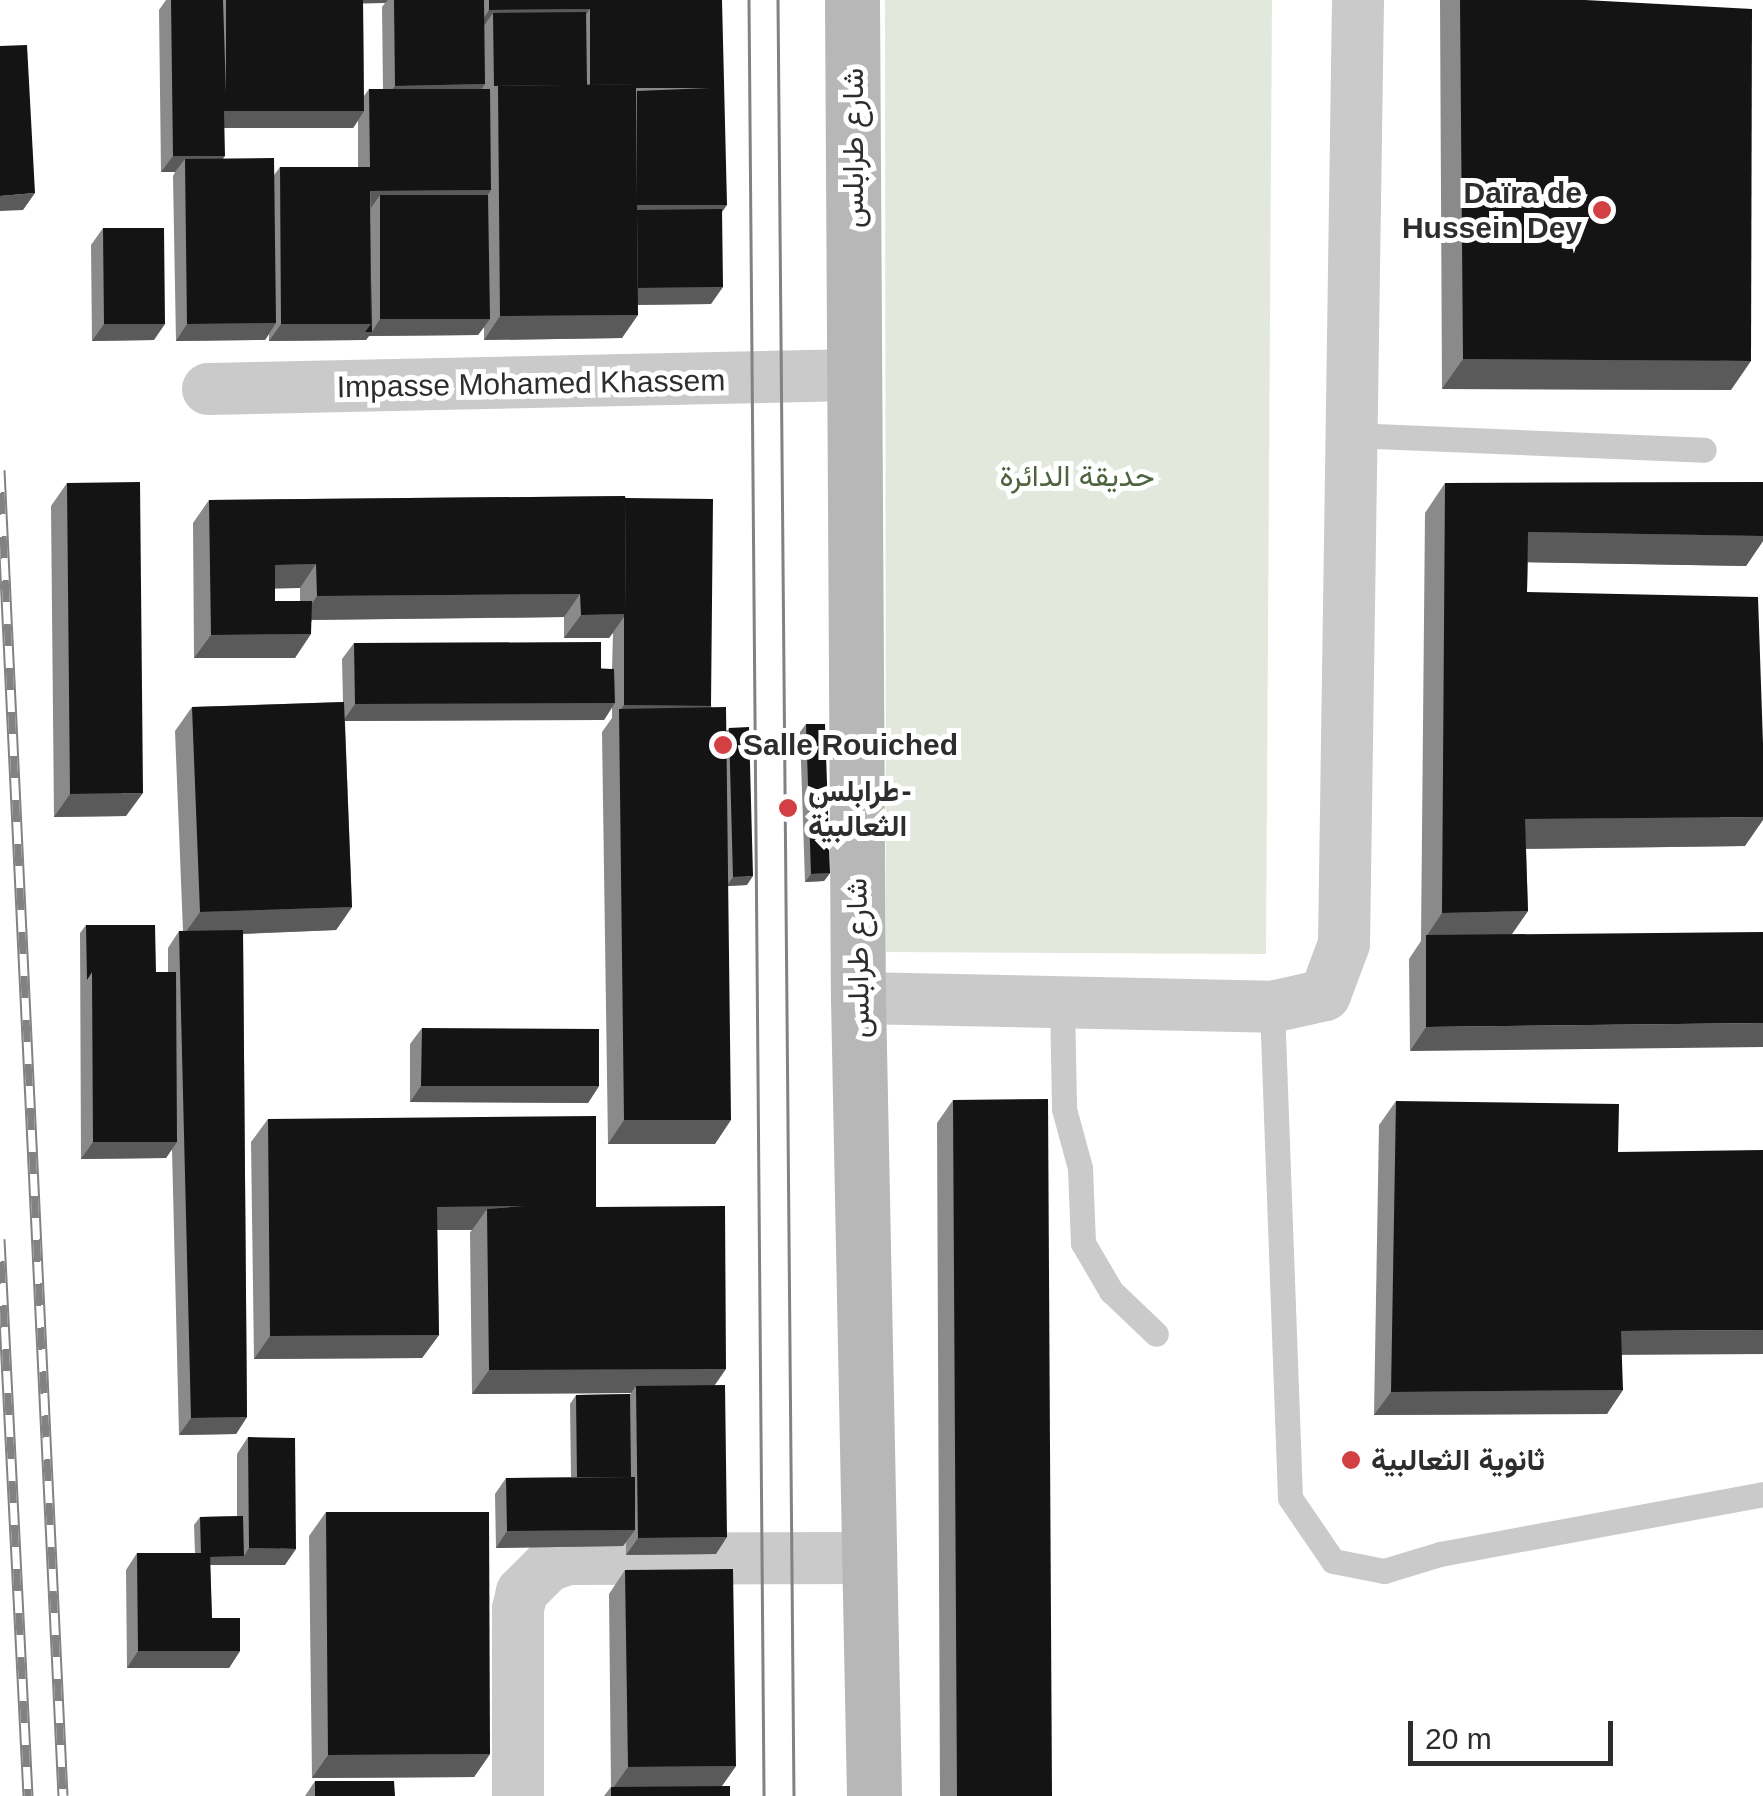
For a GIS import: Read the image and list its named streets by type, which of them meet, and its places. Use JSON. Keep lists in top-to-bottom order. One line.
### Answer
{"streets":{"main road":["شارع طرابلس"],"street":["Impasse Mohamed Khassem"]},"crossings":[["شارع طرابلس","Impasse Mohamed Khassem"]],"parks":["حديقة الدائرة"],"places":["Daïra de Hussein Dey","Salle Rouiched","طرابلس- الثعالبية","ثانوية الثعالبية"],"scale_bar":"20 m"}
